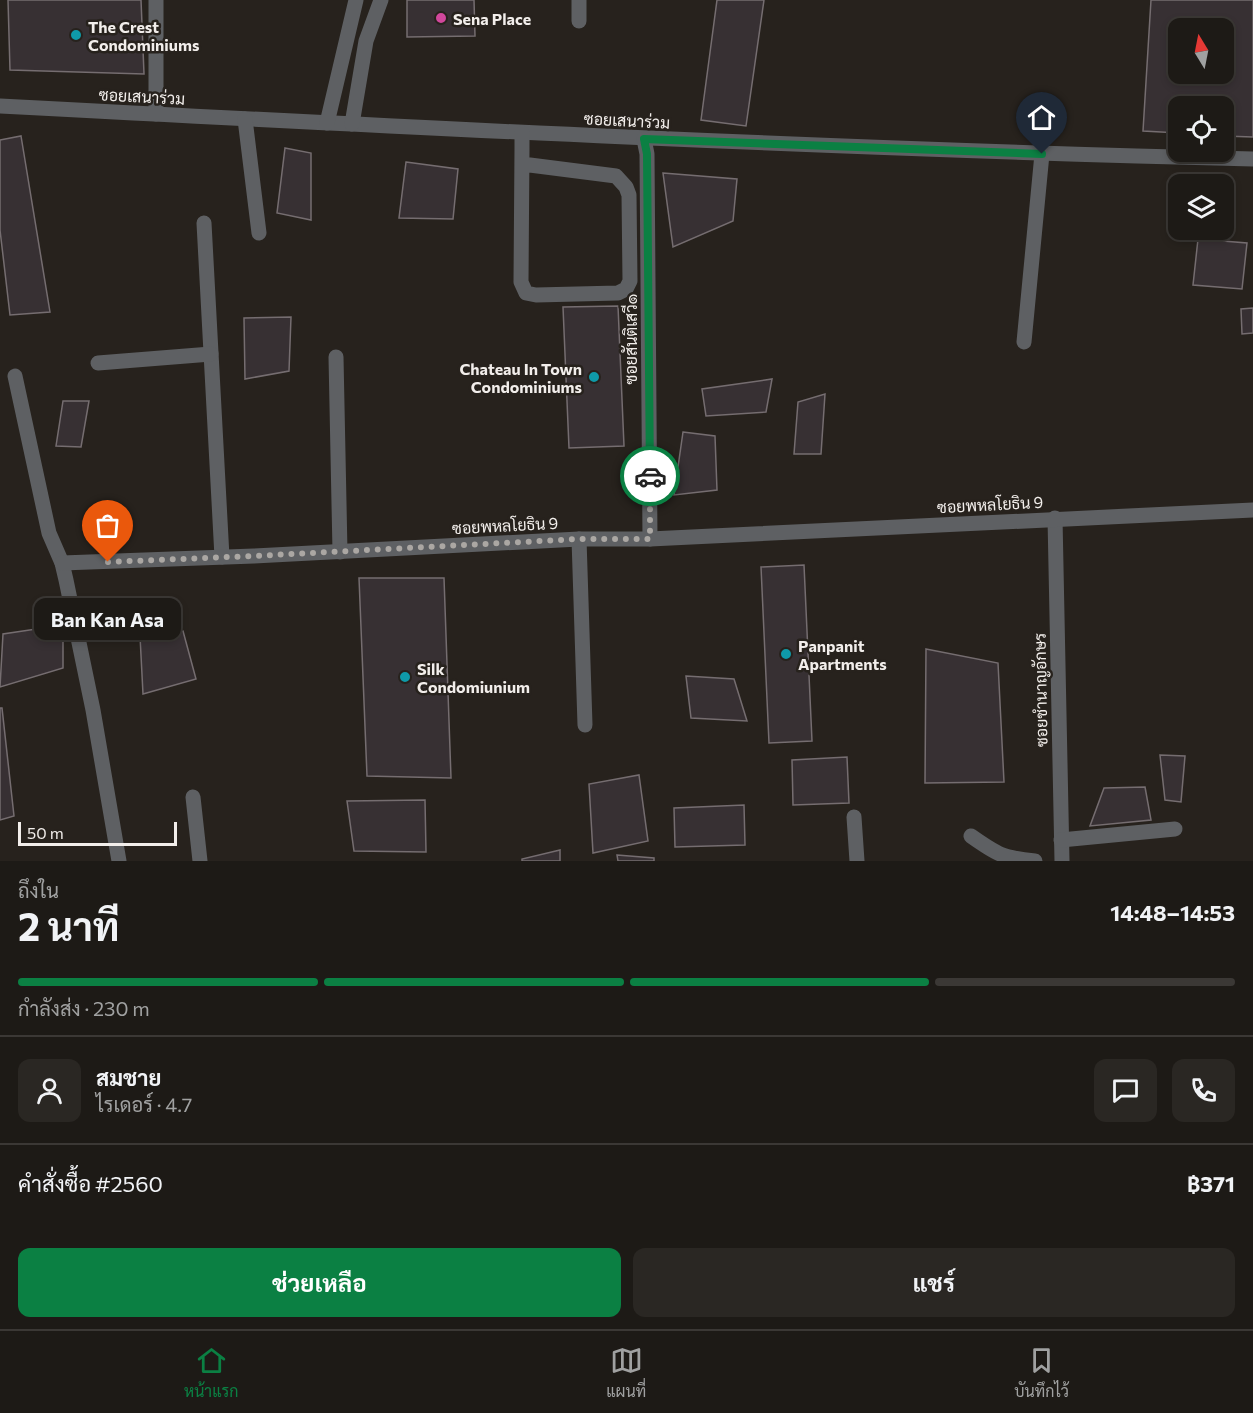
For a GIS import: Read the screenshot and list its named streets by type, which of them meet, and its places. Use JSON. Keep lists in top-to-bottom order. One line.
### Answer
{"streets":{"street":["ซอยเสนาร่วม","ซอยสันติเสวี๑","ซอยพหลโยธิน 9","ซอยชำนาญอักษร"]},"crossings":[["ซอยเสนาร่วม","ซอยสันติเสวี๑"],["ซอยสันติเสวี๑","ซอยพหลโยธิน 9"],["ซอยพหลโยธิน 9","ซอยชำนาญอักษร"]],"places":["Sena Place","The Crest Condominiums","Chateau In Town Condominiums","Ban Kan Asa","Panpanit Apartments","Silk Condomiunium"],"scale_bar":"50 m","north":"top","page":{"bubble":"Ban Kan Asa","scale":"50 m","heading":["2 นาที","ถึงใน","14:48–14:53"],"panel":["สมชาย","ไรเดอร์ · 4.7","คำสั่งซื้อ #2560","฿371"],"bar":"กำลังส่ง · 230 m","buttons":["ช่วยเหลือ","แชร์"],"tabs":["หน้าแรก","แผนที่","บันทึกไว้"]}}
